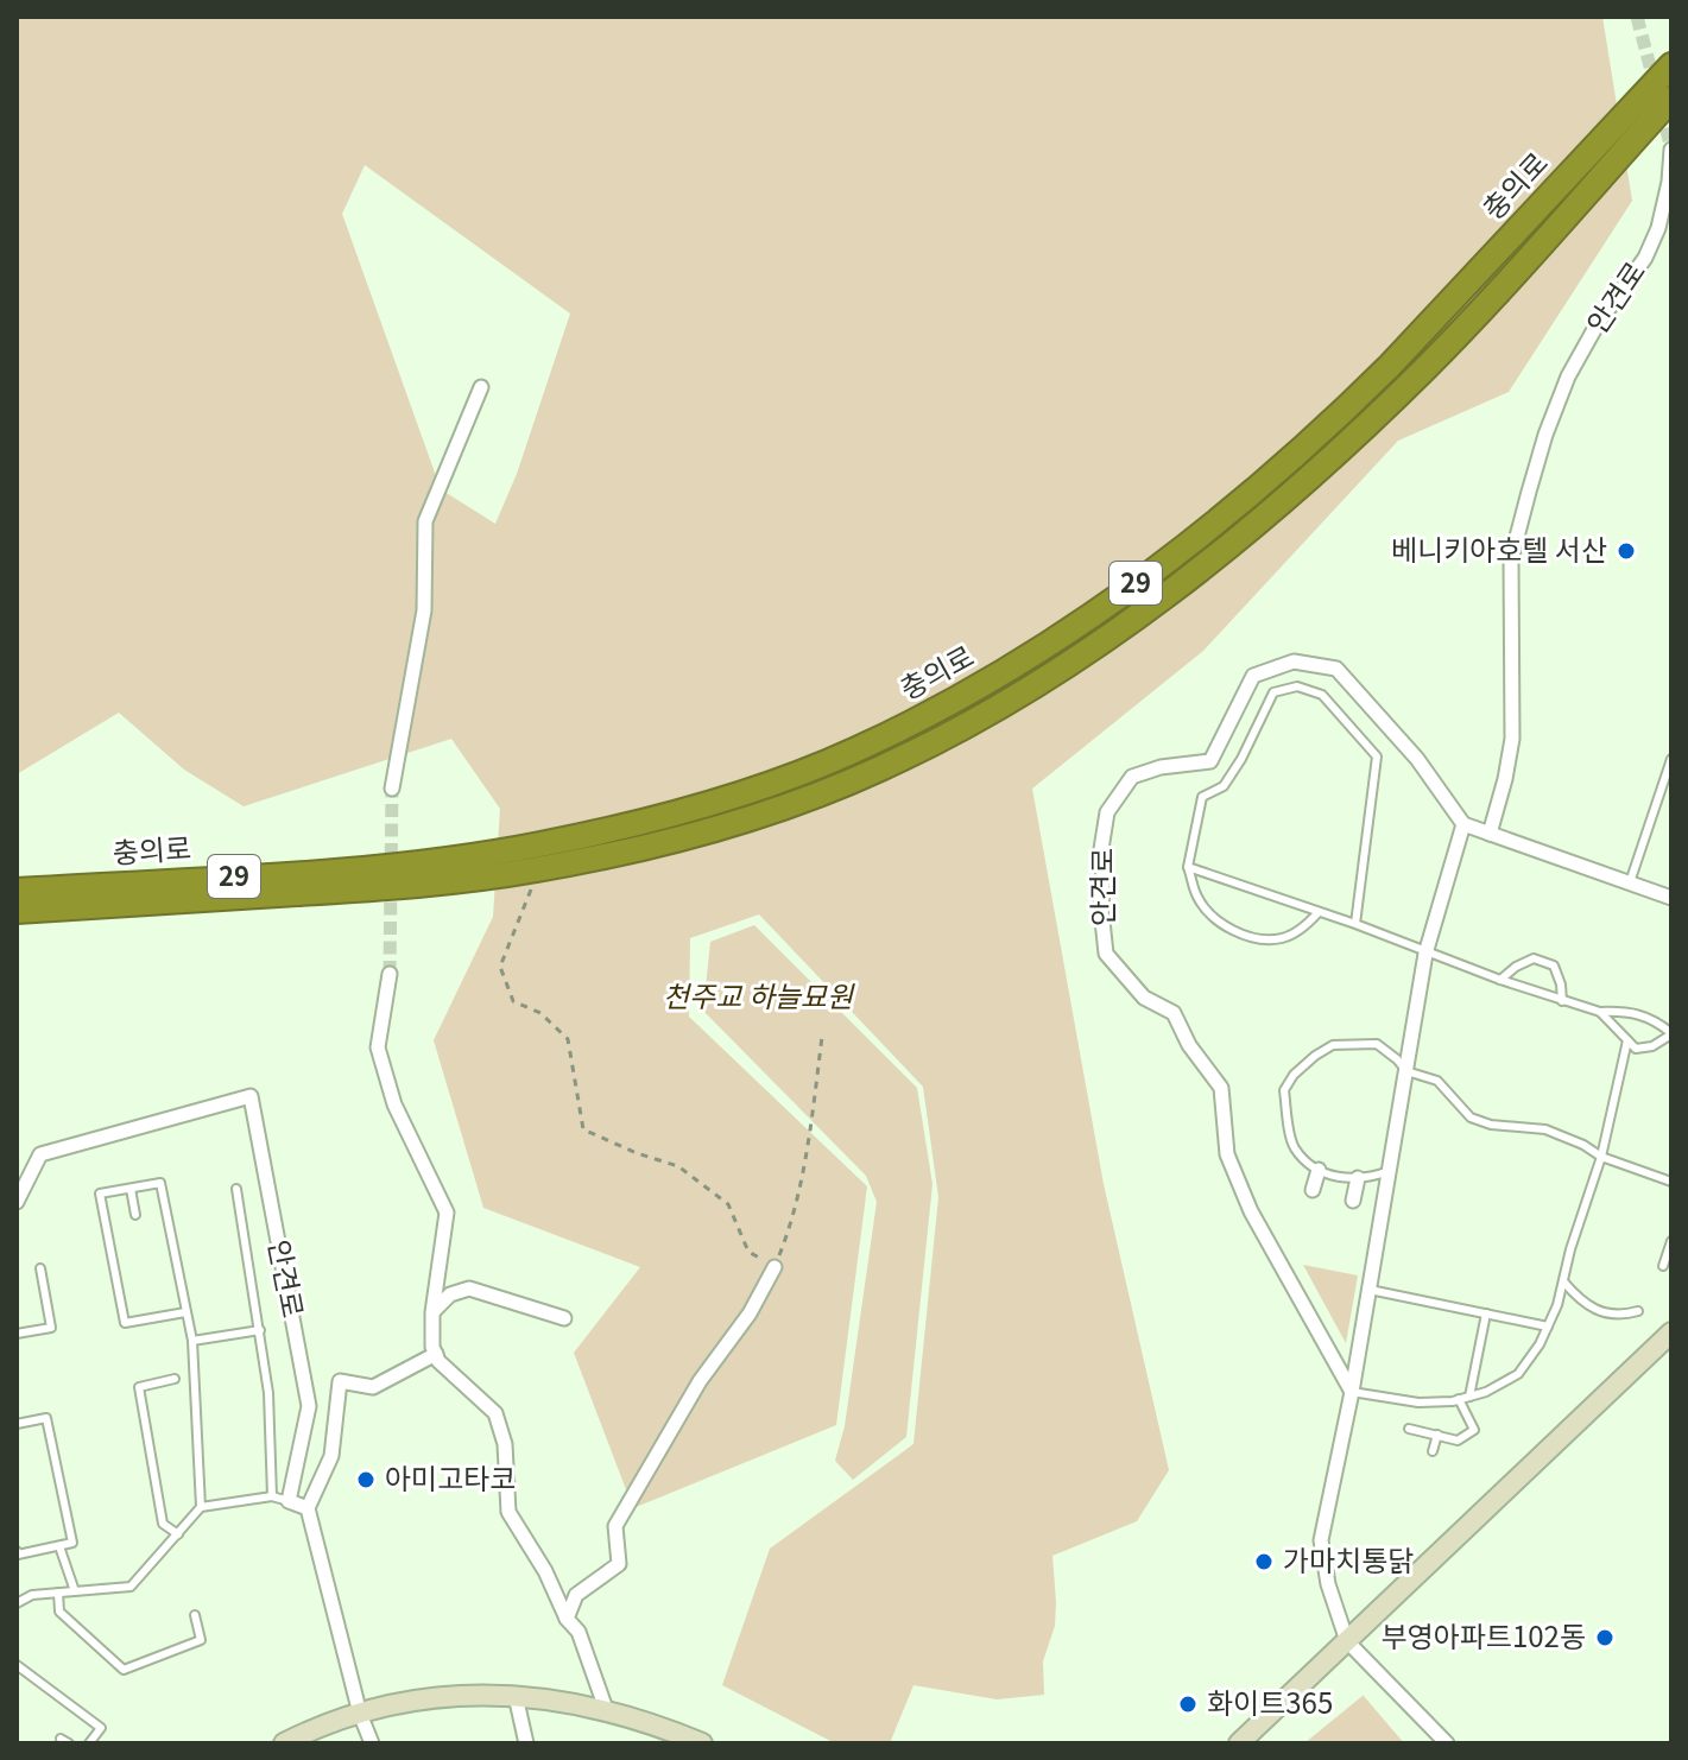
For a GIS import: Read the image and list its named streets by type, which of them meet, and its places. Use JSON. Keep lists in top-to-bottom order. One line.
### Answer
{"streets":{"highway":["충의로","29"],"street":["안견로"]},"parks":["천주교 하늘묘원"],"places":["베니키아호텔 서산","아미고타코","가마치통닭","부영아파트102동","화이트365"]}
